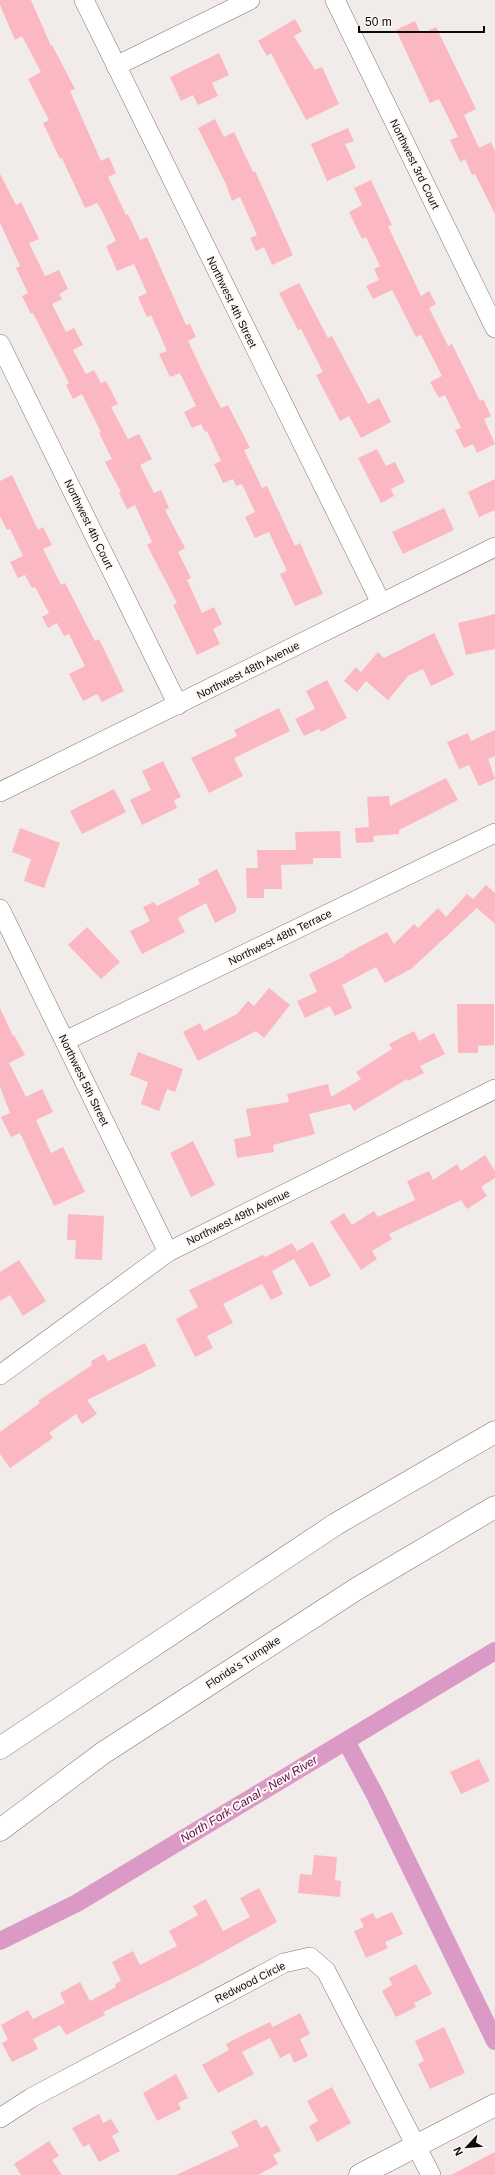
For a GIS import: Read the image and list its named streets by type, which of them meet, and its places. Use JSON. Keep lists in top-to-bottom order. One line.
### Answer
{"streets":{"main road":["Florida's Turnpike"],"street":["Northwest 3rd Court","Northwest 4th Street","Northwest 4th Court","Northwest 48th Avenue","Northwest 48th Terrace","Northwest 5th Street","Northwest 49th Avenue","Redwood Circle"]},"crossings":[["Northwest 4th Street","Northwest 48th Avenue"],["Northwest 4th Court","Northwest 48th Avenue"],["Northwest 48th Terrace","Northwest 5th Street"],["Northwest 5th Street","Northwest 49th Avenue"]],"water":["North Fork Canal - New River"],"scale_bar":"50 m","north":"bottom left"}
